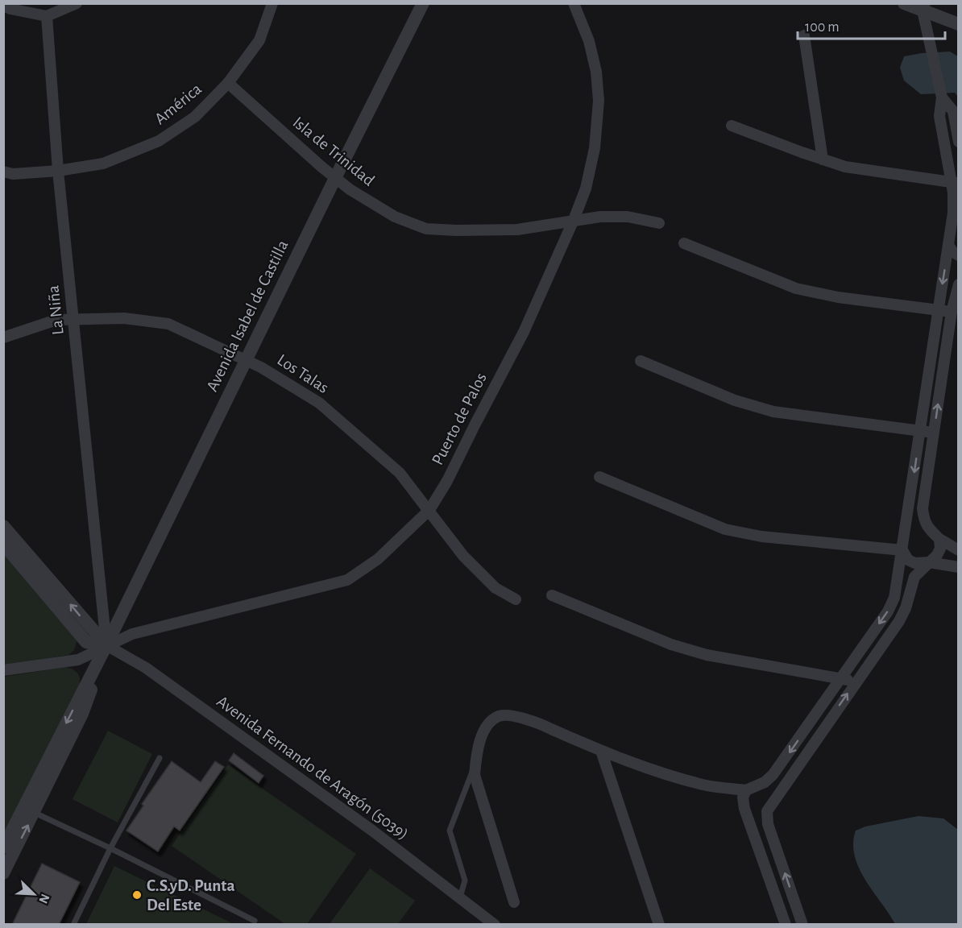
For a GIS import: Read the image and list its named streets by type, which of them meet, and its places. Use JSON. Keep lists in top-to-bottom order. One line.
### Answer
{"streets":{"street":["América","Isla de Trinidad","La Niña","Avenida Isabel de Castilla","Los Talas","Puerto de Palos","Avenida Fernando de Aragón (5039)"]},"crossings":[["América","Isla de Trinidad"],["América","La Niña"],["Isla de Trinidad","Avenida Isabel de Castilla"],["Isla de Trinidad","Puerto de Palos"],["La Niña","Avenida Isabel de Castilla"],["La Niña","Los Talas"],["La Niña","Puerto de Palos"],["La Niña","Avenida Fernando de Aragón (5039)"],["Avenida Isabel de Castilla","Los Talas"],["Avenida Isabel de Castilla","Puerto de Palos"],["Avenida Isabel de Castilla","Avenida Fernando de Aragón (5039)"],["Los Talas","Puerto de Palos"],["Puerto de Palos","Avenida Fernando de Aragón (5039)"]],"places":["C.S.yD. Punta Del Este"],"scale_bar":"100 m","north":"bottom right"}
